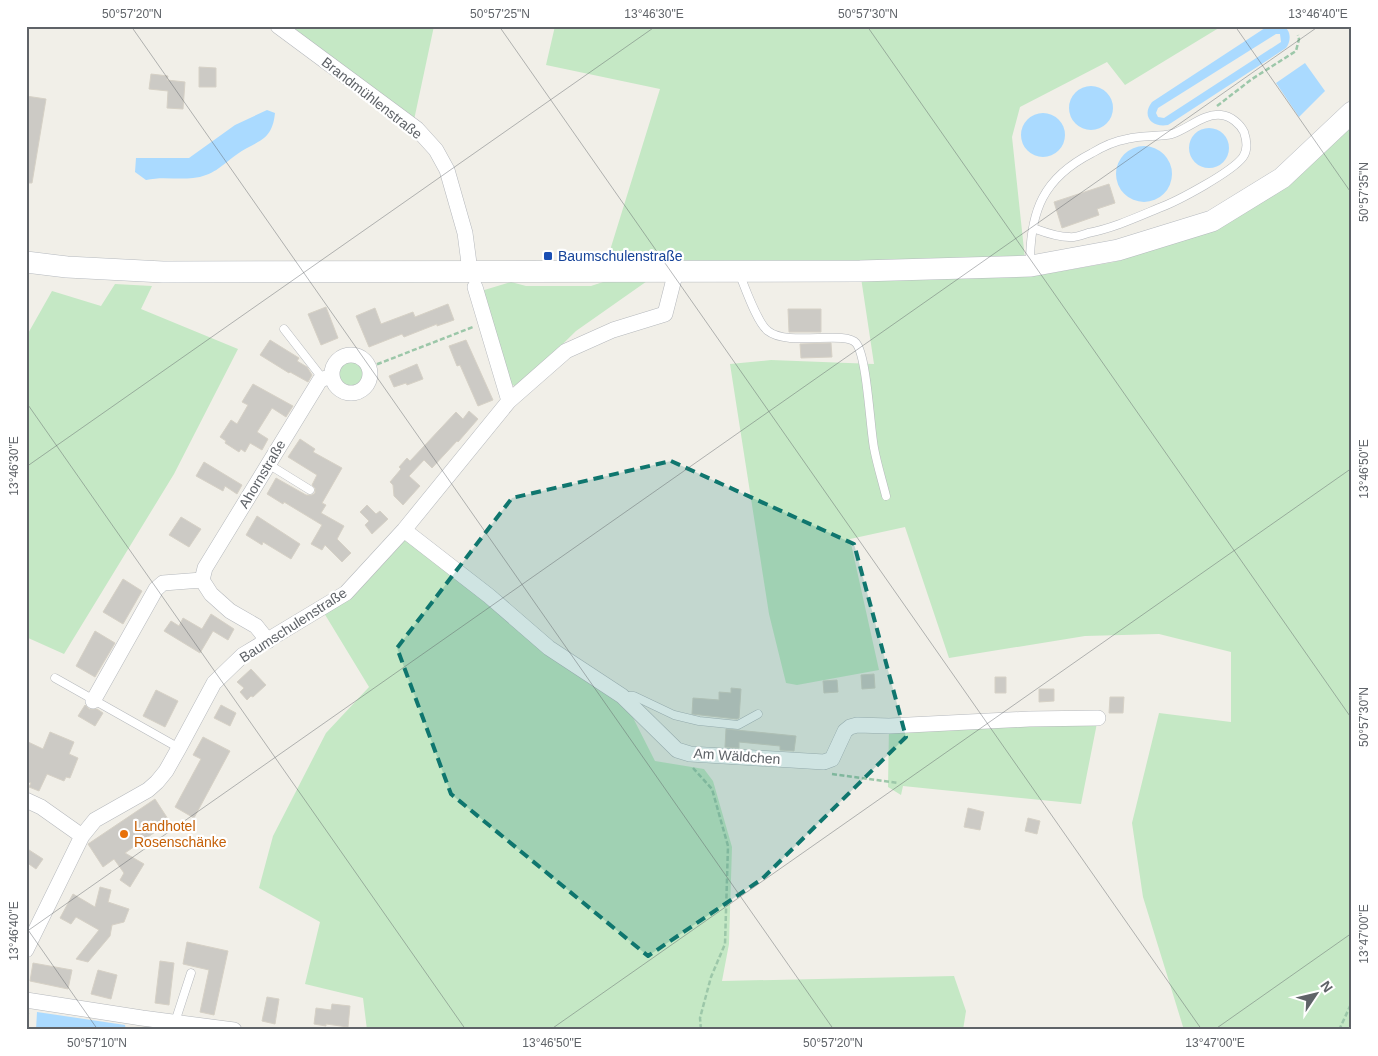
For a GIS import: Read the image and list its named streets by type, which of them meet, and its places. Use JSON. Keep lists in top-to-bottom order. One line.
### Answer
{"streets":{"street":["Brandmühlenstraße","Ahornstraße","Baumschulenstraße","Am Wäldchen"]},"crossings":[["Baumschulenstraße","Am Wäldchen"]],"places":{"transit":["Baumschulenstraße"],"other":["Landhotel Rosenschänke"]},"north":"top right","coordinates":["50°57'20\"N","50°57'25\"N","13°46'30\"E","50°57'30\"N","13°46'40\"E","50°57'35\"N","13°46'50\"E","13°47'00\"E","50°57'10\"N"]}
